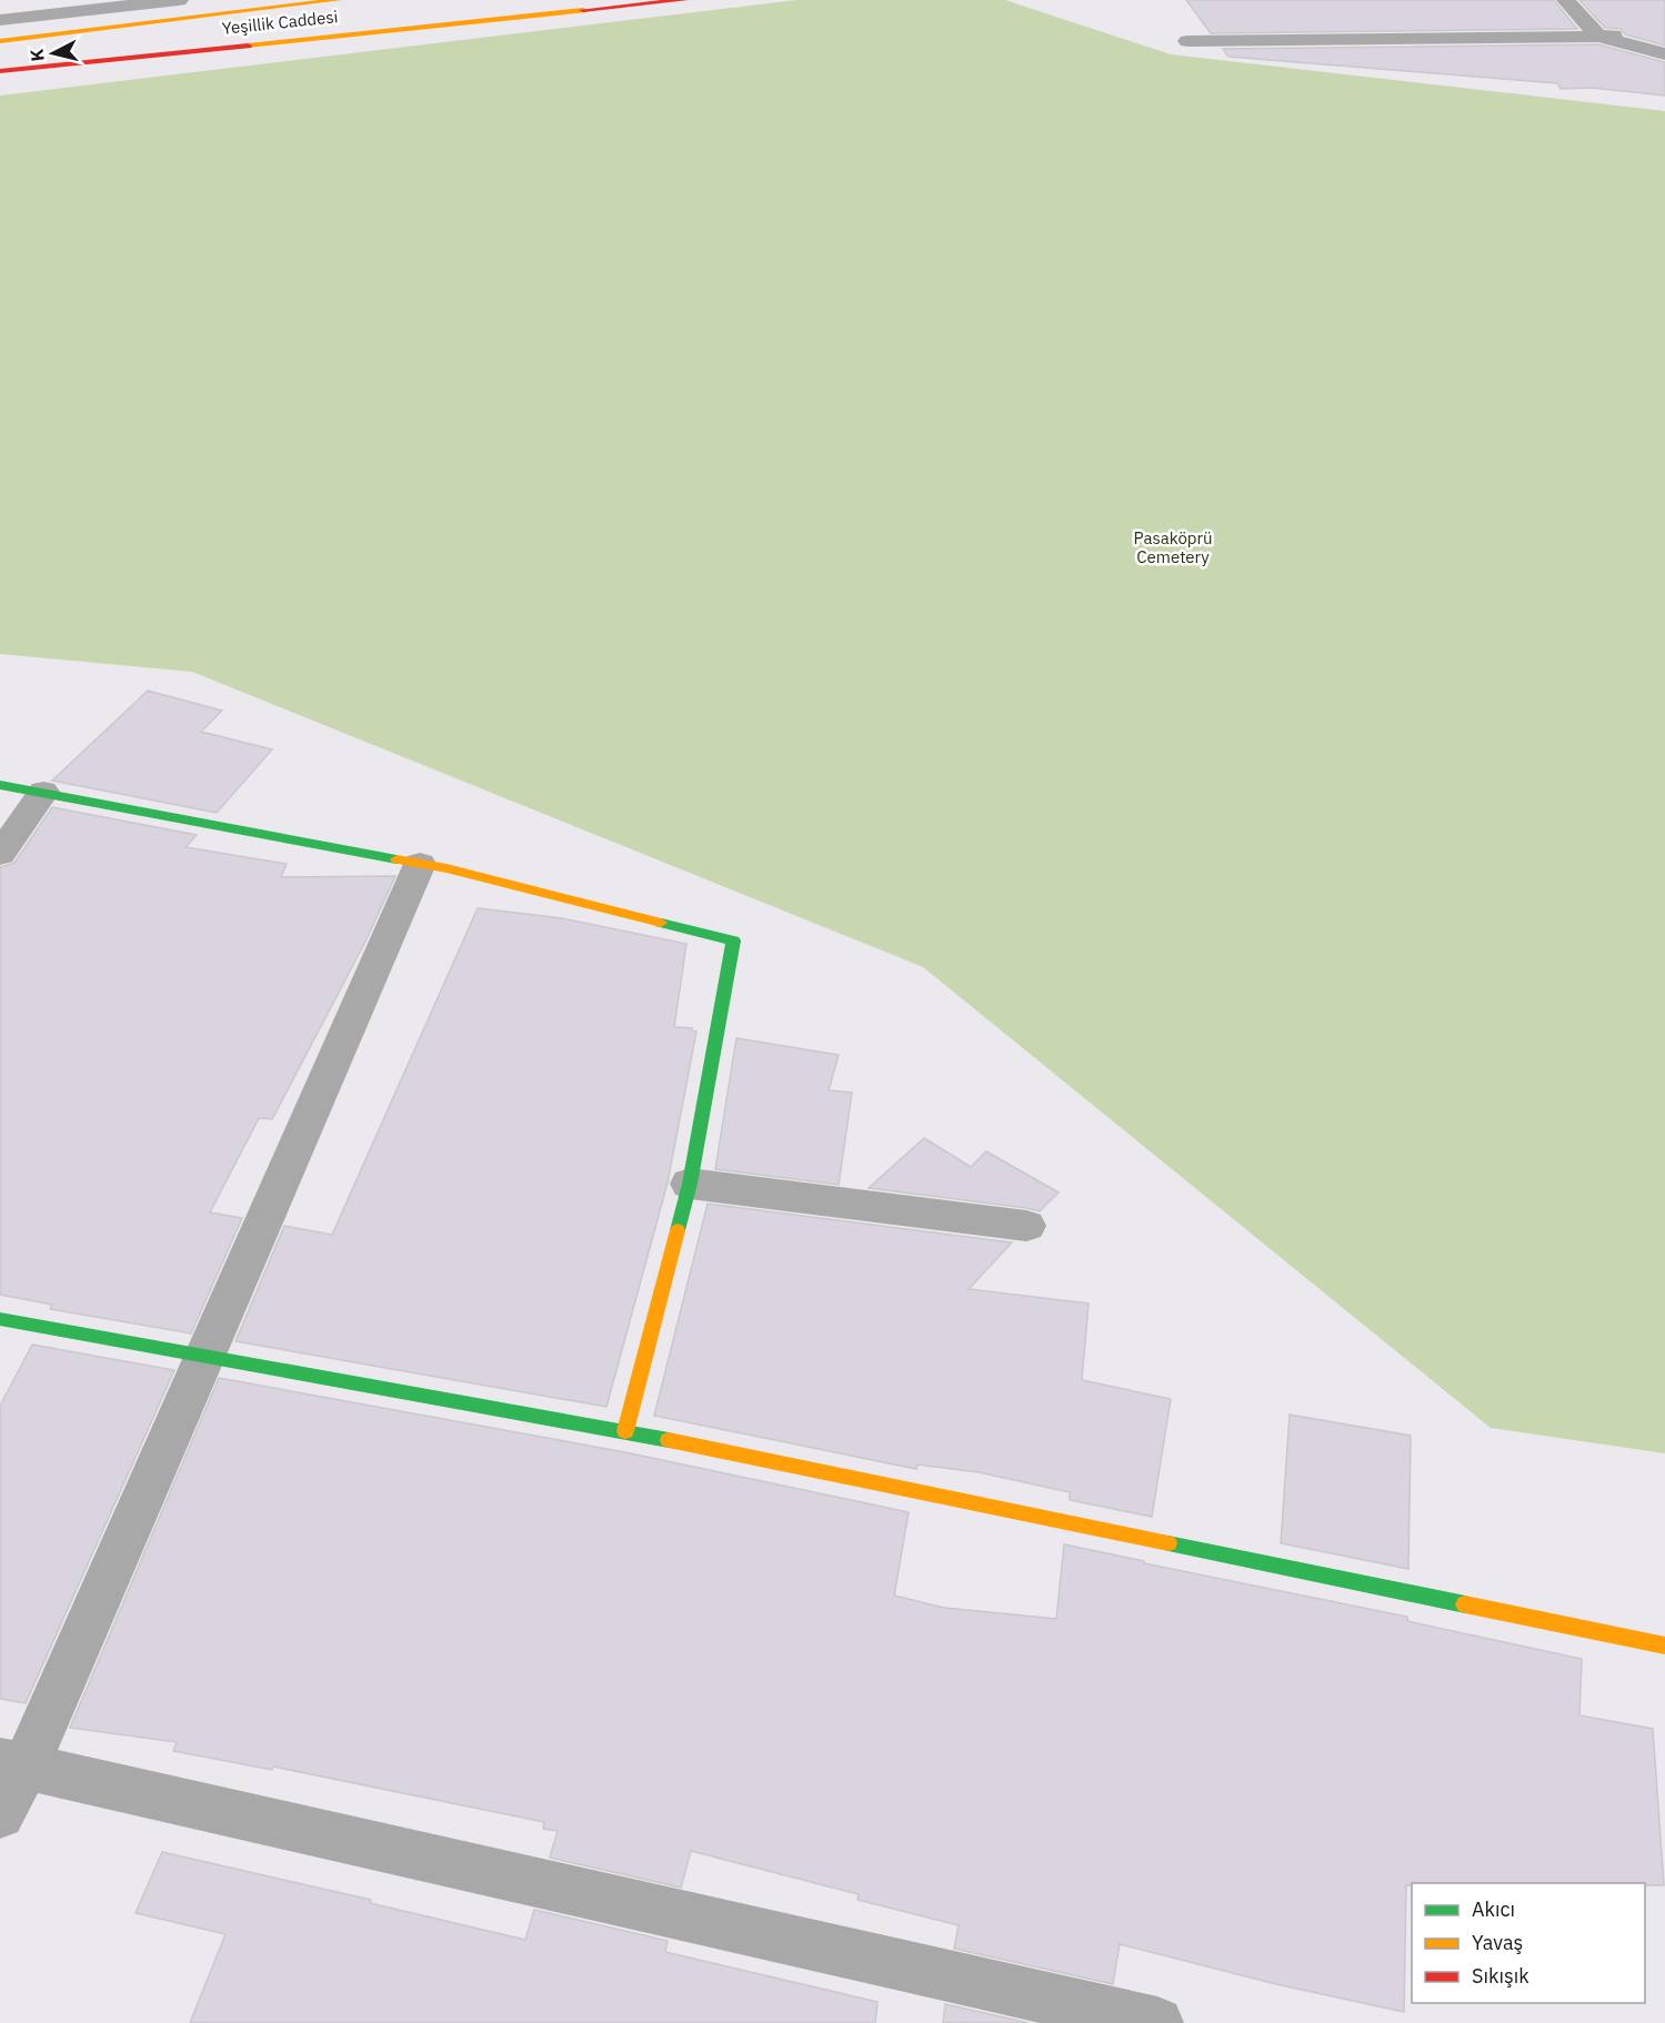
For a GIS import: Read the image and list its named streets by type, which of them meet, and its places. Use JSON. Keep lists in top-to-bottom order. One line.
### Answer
{"streets":{"main road":["Yeşillik Caddesi"]},"parks":["Pasaköprü Cemetery"],"legend":["Akıcı","Yavaş","Sıkışık"],"north":"left"}
